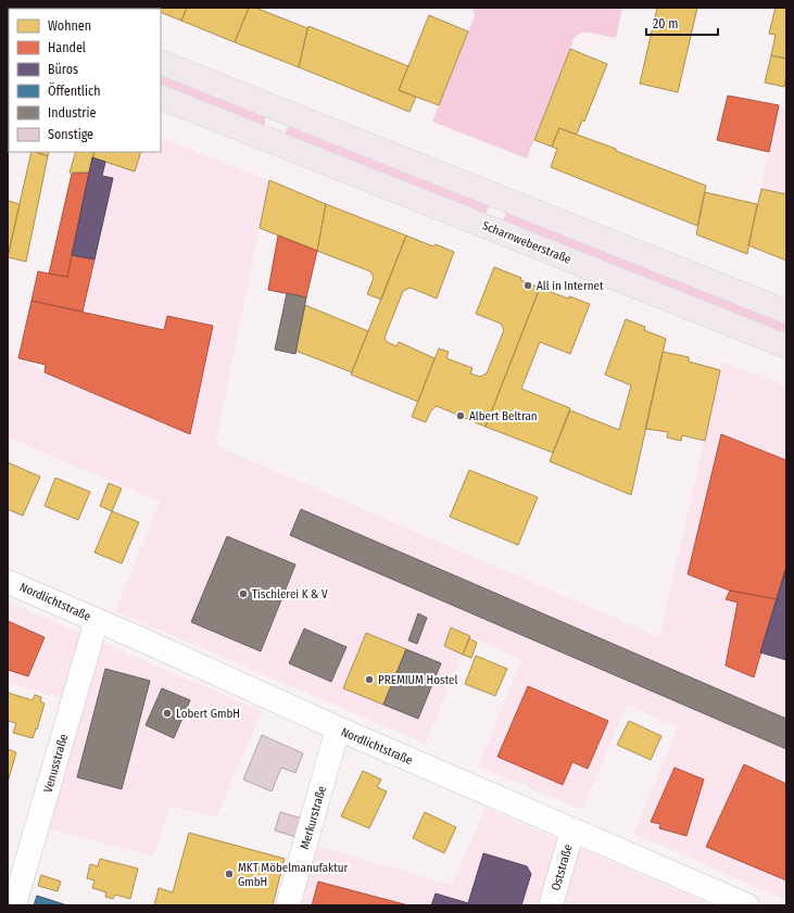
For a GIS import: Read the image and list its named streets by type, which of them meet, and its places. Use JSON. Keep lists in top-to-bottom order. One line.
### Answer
{"streets":{"main road":["Scharnweberstraße"],"street":["Nordlichtstraße","Venusstraße","Merkurstraße","Oststraße"]},"crossings":[["Nordlichtstraße","Venusstraße"],["Nordlichtstraße","Merkurstraße"],["Nordlichtstraße","Oststraße"]],"places":["All in Internet","Albert Beltran","Tischlerei K & V","PREMIUM Hostel","Lobert GmbH","MKT Möbelmanufaktur GmbH"],"legend":["Wohnen","Handel","Büros","Öffentlich","Industrie","Sonstige"],"scale_bar":"20 m"}
